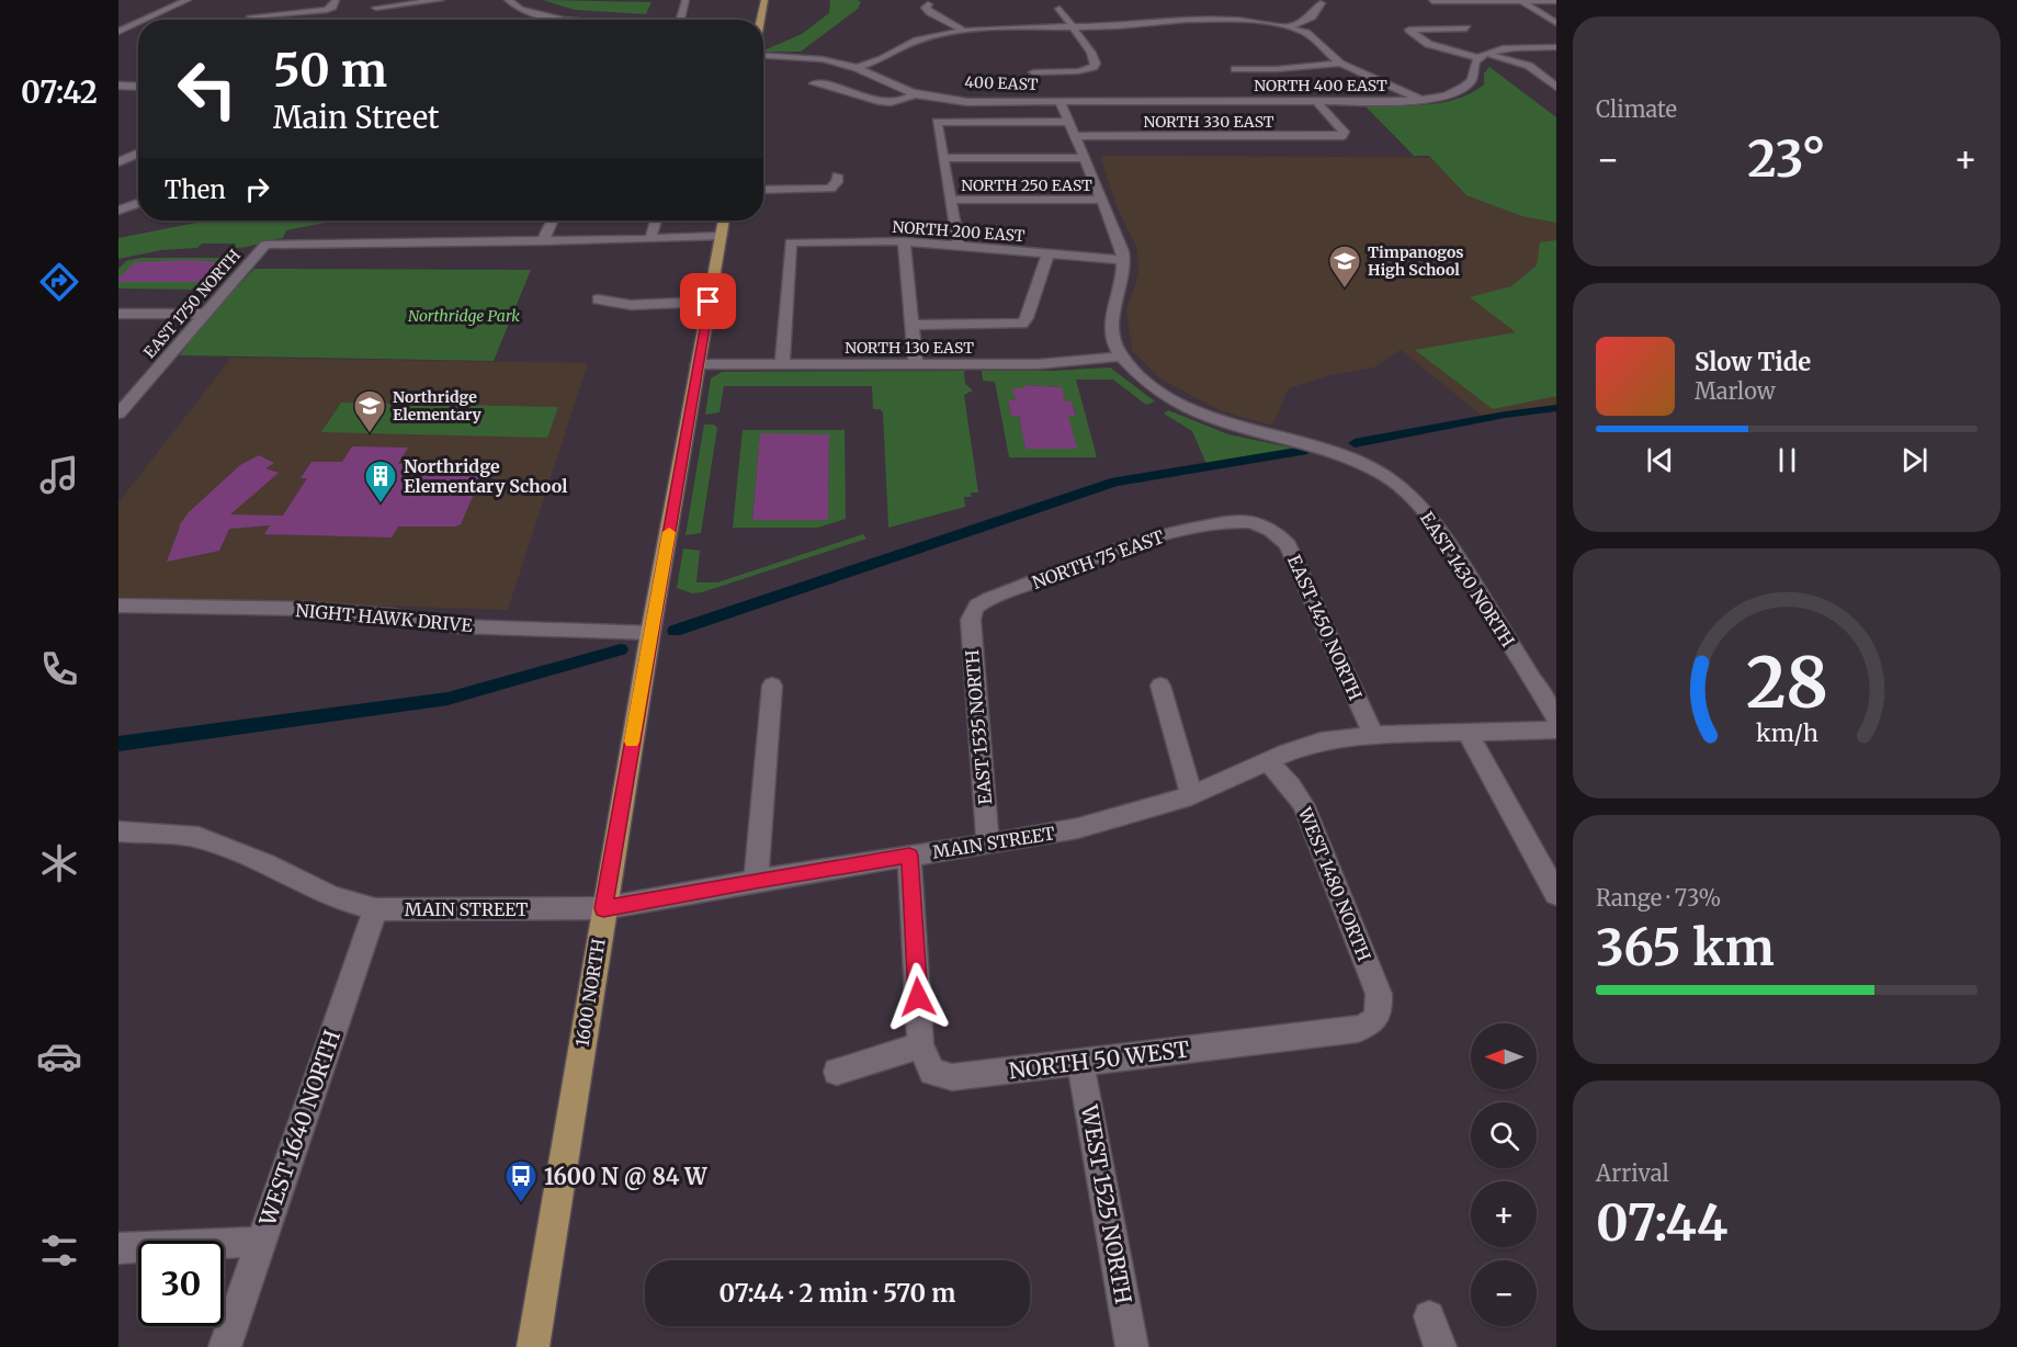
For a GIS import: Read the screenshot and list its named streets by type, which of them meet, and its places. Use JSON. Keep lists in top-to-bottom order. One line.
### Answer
{"streets":{"main road":["1600 NORTH"],"street":["400 EAST","NORTH 400 EAST","NORTH 330 EAST","NORTH 250 EAST","NORTH 200 EAST","EAST 1750 NORTH","NORTH 130 EAST","NORTH 75 EAST","EAST 1430 NORTH","NIGHT HAWK DRIVE","EAST 1450 NORTH","EAST 1535 NORTH","MAIN STREET","WEST 1480 NORTH","NORTH 50 WEST","WEST 1640 NORTH","WEST 1525 NORTH"]},"crossings":[["400 EAST","NORTH 400 EAST"],["NORTH 400 EAST","NORTH 330 EAST"],["NORTH 200 EAST","NORTH 130 EAST"],["NORTH 130 EAST","EAST 1430 NORTH"],["NORTH 130 EAST","1600 NORTH"],["NORTH 75 EAST","EAST 1450 NORTH"],["NORTH 75 EAST","EAST 1535 NORTH"],["NIGHT HAWK DRIVE","1600 NORTH"],["EAST 1450 NORTH","MAIN STREET"],["EAST 1535 NORTH","MAIN STREET"],["MAIN STREET","WEST 1480 NORTH"],["MAIN STREET","1600 NORTH"],["MAIN STREET","WEST 1640 NORTH"],["WEST 1480 NORTH","NORTH 50 WEST"],["NORTH 50 WEST","WEST 1525 NORTH"]],"parks":["Northridge Park"],"places":{"school or university":["Timpanogos High School","Northridge Elementary"],"building":["Northridge Elementary School"],"bus stop":["1600 N @ 84 W"]},"north":"left","page":{"tabs":"07:42","tile":["Climate",["Range · 73%","365 km"],["Arrival","07:44"]],"turn":["50 m","Main Street"],"heat":["−","23°","+"],"then":"Then","song":["Slow Tide","Marlow"],"map_buttons":["+","−"],"limit":"30","trip":"07:44 · 2 min · 570 m","gauge":["28","km/h"]}}
